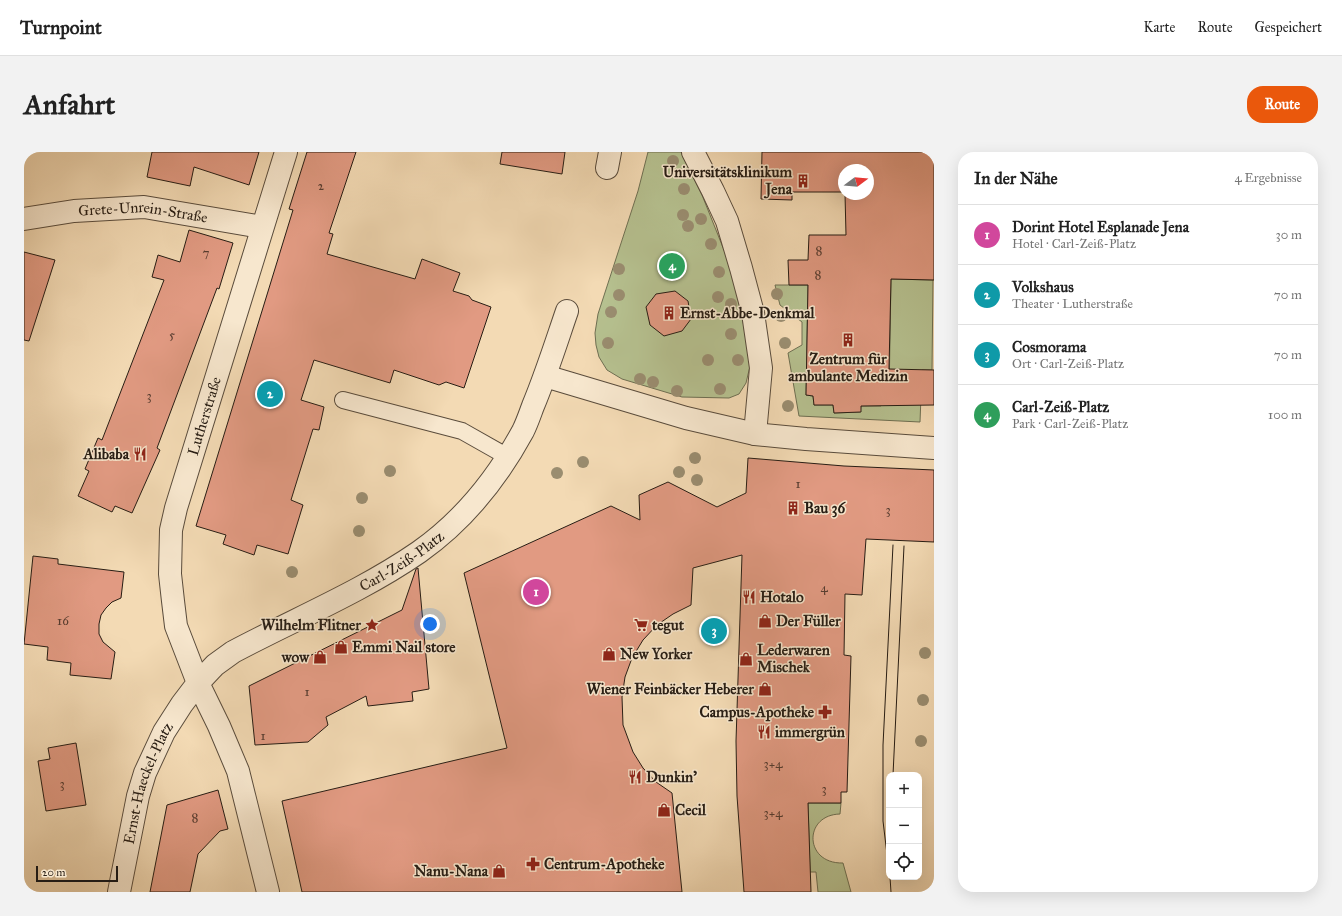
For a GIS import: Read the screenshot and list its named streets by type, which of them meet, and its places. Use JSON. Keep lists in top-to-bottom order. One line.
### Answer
{"streets":{"street":["Grete-Unrein-Straße","Lutherstraße","Carl-Zeiß-Platz","Ernst-Haeckel-Platz"]},"crossings":[["Grete-Unrein-Straße","Lutherstraße"],["Lutherstraße","Carl-Zeiß-Platz"],["Lutherstraße","Ernst-Haeckel-Platz"],["Carl-Zeiß-Platz","Ernst-Haeckel-Platz"]],"places":{"building":["Universitätsklinikum Jena","Ernst-Abbe-Denkmal","Zentrum für ambulante Medizin","Bau 36"],"restaurant":["Alibaba","Hotalo","immergrün","Dunkin'"],"shop":["Der Füller","Emmi Nail store","New Yorker","wow","Lederwaren Mischek","Wiener Feinbäcker Heberer","Cecil","Nanu-Nana"],"place":["Wilhelm Flitner"],"supermarket":["tegut"],"pharmacy":["Campus-Apotheke","Centrum-Apotheke"]},"house_numbers":["2","8","7","8","5","3","1","3","4","16","1","1","3+4","3","3","3+4","8"],"scale_bar":"20 m","north":"right","page":{"header":"Turnpoint","nav":["Karte","Route","Gespeichert"],"buttons":"Route","title":"Anfahrt","heading":["In der Nähe","4 Ergebnisse"],"list":[{"mark":"1","name":"Dorint Hotel Esplanade Jena","note":"Hotel · Carl-Zeiß-Platz","value":"30 m"},{"mark":"2","name":"Volkshaus","note":"Theater · Lutherstraße","value":"70 m"},{"mark":"3","name":"Cosmorama","note":"Ort · Carl-Zeiß-Platz","value":"70 m"},{"mark":"4","name":"Carl-Zeiß-Platz","note":"Park · Carl-Zeiß-Platz","value":"100 m"}],"pins":["4","2","1","3"],"map_buttons":["+","−"],"scale":"20 m"}}
